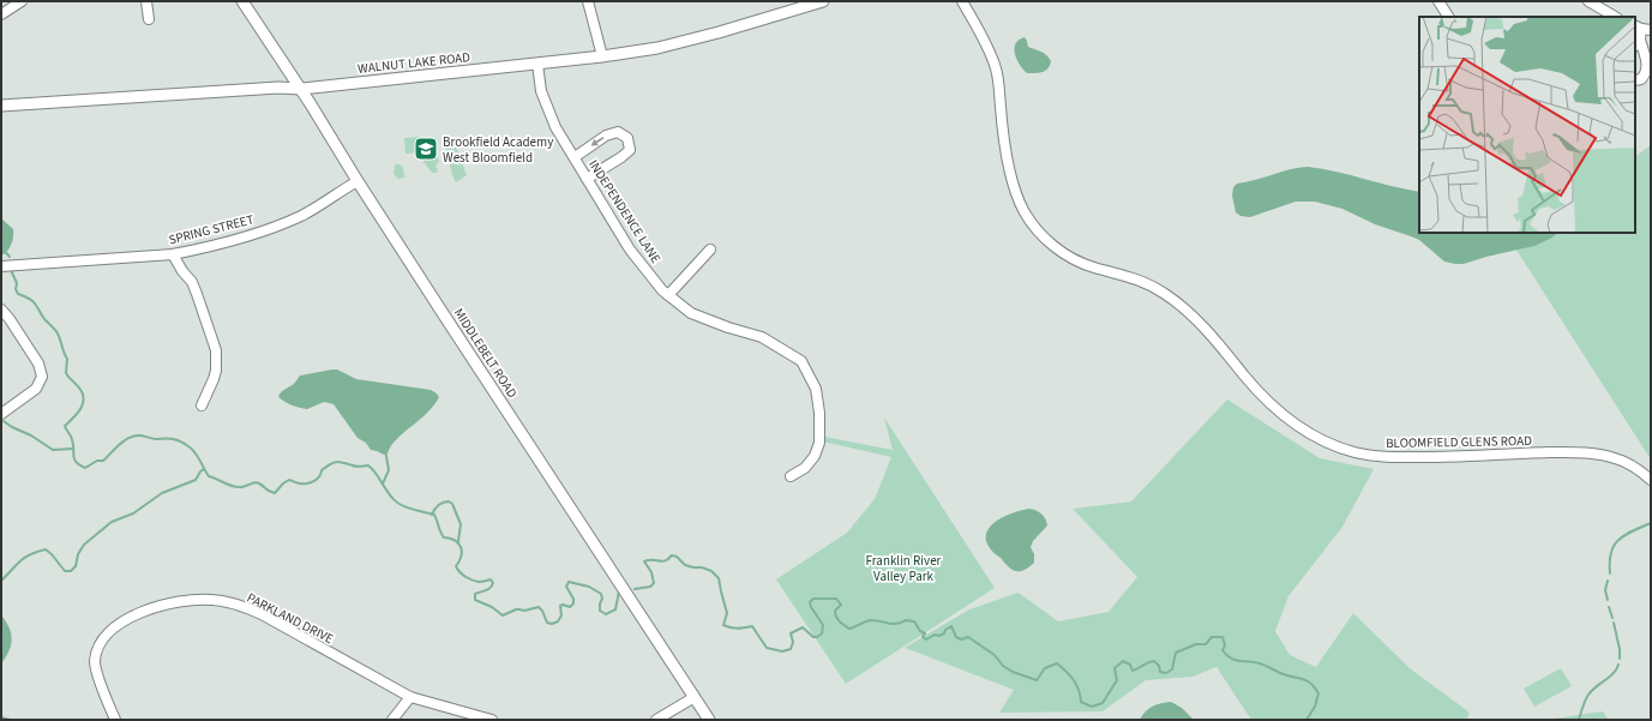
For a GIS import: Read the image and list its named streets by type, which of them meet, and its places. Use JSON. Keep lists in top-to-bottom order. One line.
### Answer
{"streets":{"street":["WALNUT LAKE ROAD","INDEPENDENCE LANE","SPRING STREET","MIDDLEBELT ROAD","BLOOMFIELD GLENS ROAD","PARKLAND DRIVE"]},"crossings":[["WALNUT LAKE ROAD","INDEPENDENCE LANE"],["WALNUT LAKE ROAD","MIDDLEBELT ROAD"],["SPRING STREET","MIDDLEBELT ROAD"]],"parks":["Franklin River Valley Park"],"places":{"school or university":["Brookfield Academy West Bloomfield"]}}
